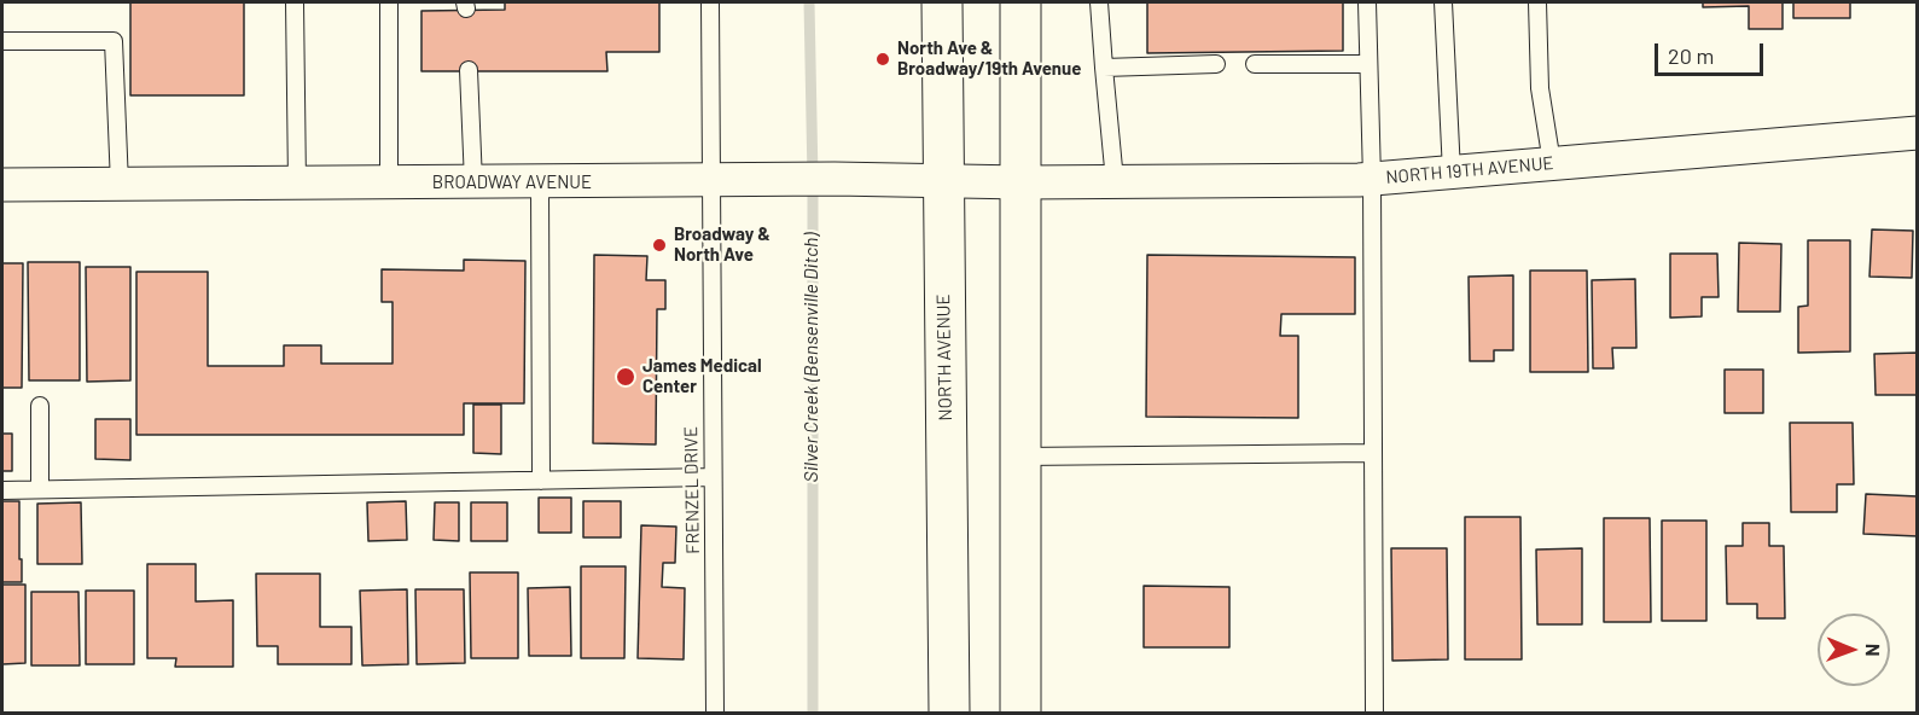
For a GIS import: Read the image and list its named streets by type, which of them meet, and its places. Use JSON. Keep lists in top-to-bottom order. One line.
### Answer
{"streets":{"main road":["NORTH AVENUE"],"street":["NORTH 19TH AVENUE","BROADWAY AVENUE"],"lane":["FRENZEL DRIVE"]},"crossings":[["NORTH 19TH AVENUE","BROADWAY AVENUE"],["BROADWAY AVENUE","NORTH AVENUE"],["BROADWAY AVENUE","FRENZEL DRIVE"]],"water":["Silver Creek (Bensenville Ditch)"],"places":["North Ave & Broadway/19th Avenue","Broadway & North Ave","James Medical Center"],"scale_bar":"20 m","north":"right"}
